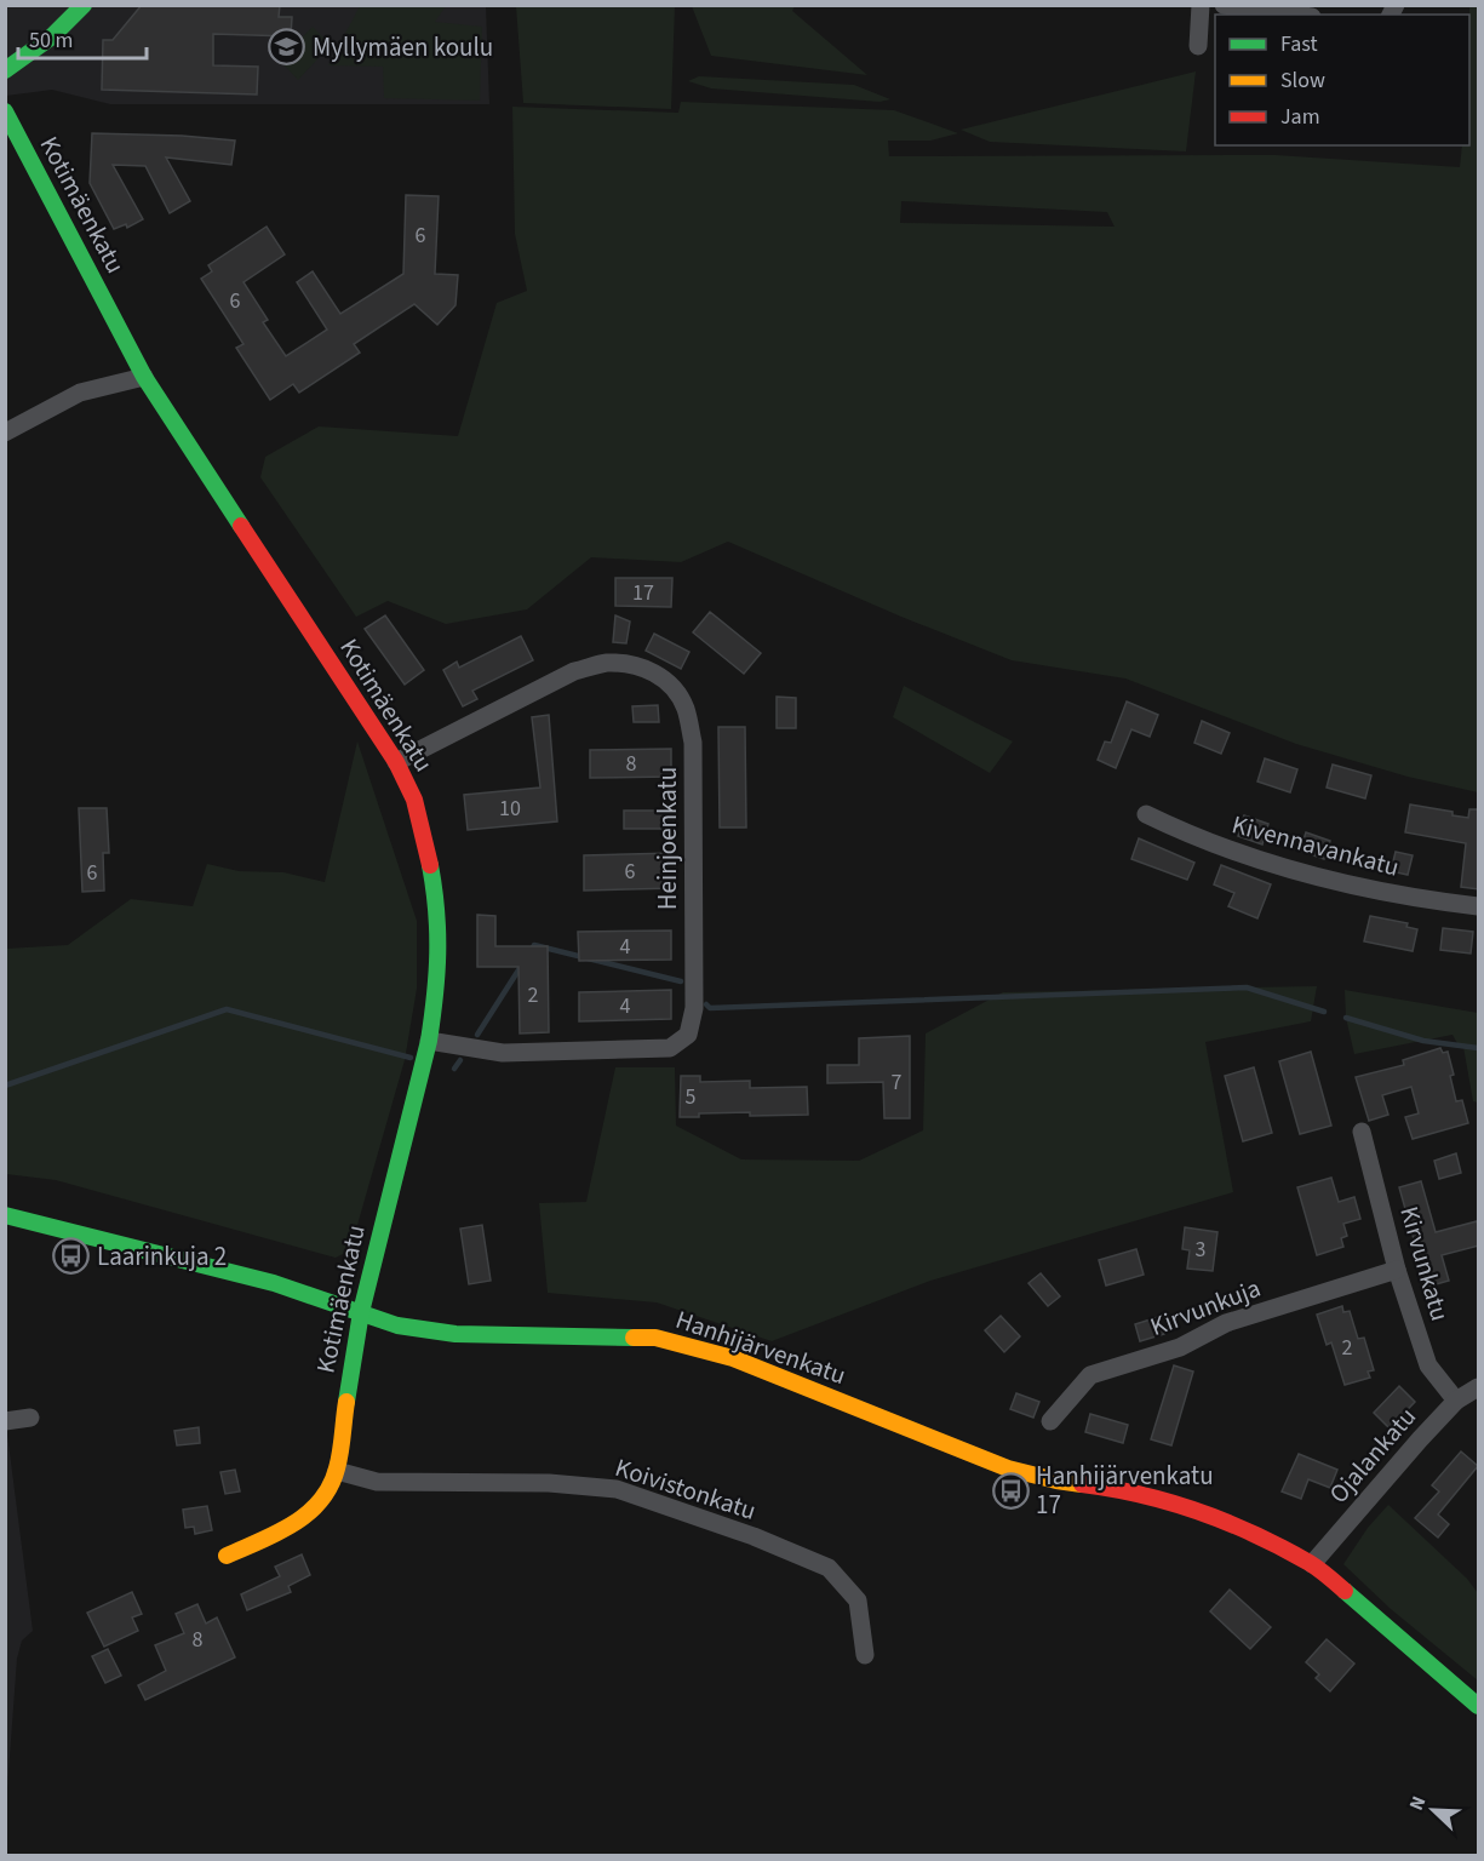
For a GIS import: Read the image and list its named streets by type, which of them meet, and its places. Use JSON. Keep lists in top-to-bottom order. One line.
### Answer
{"streets":{"street":["Kotimäenkatu","Heinjoenkatu","Kivennavankatu","Kirvunkatu","Kirvunkuja","Hanhijärvenkatu","Ojalankatu","Koivistonkatu"]},"crossings":[["Kotimäenkatu","Heinjoenkatu"],["Kotimäenkatu","Hanhijärvenkatu"],["Kotimäenkatu","Koivistonkatu"],["Kirvunkatu","Kirvunkuja"],["Kirvunkatu","Ojalankatu"],["Hanhijärvenkatu","Ojalankatu"]],"places":{"school or university":["Myllymäen koulu"],"bus stop":["Laarinkuja 2","Hanhijärvenkatu 17"]},"house_numbers":["6","6","17","8","10","6","6","4","2","4","7","5","3","2","8"],"legend":["Fast","Slow","Jam"],"scale_bar":"50 m","north":"top left"}
